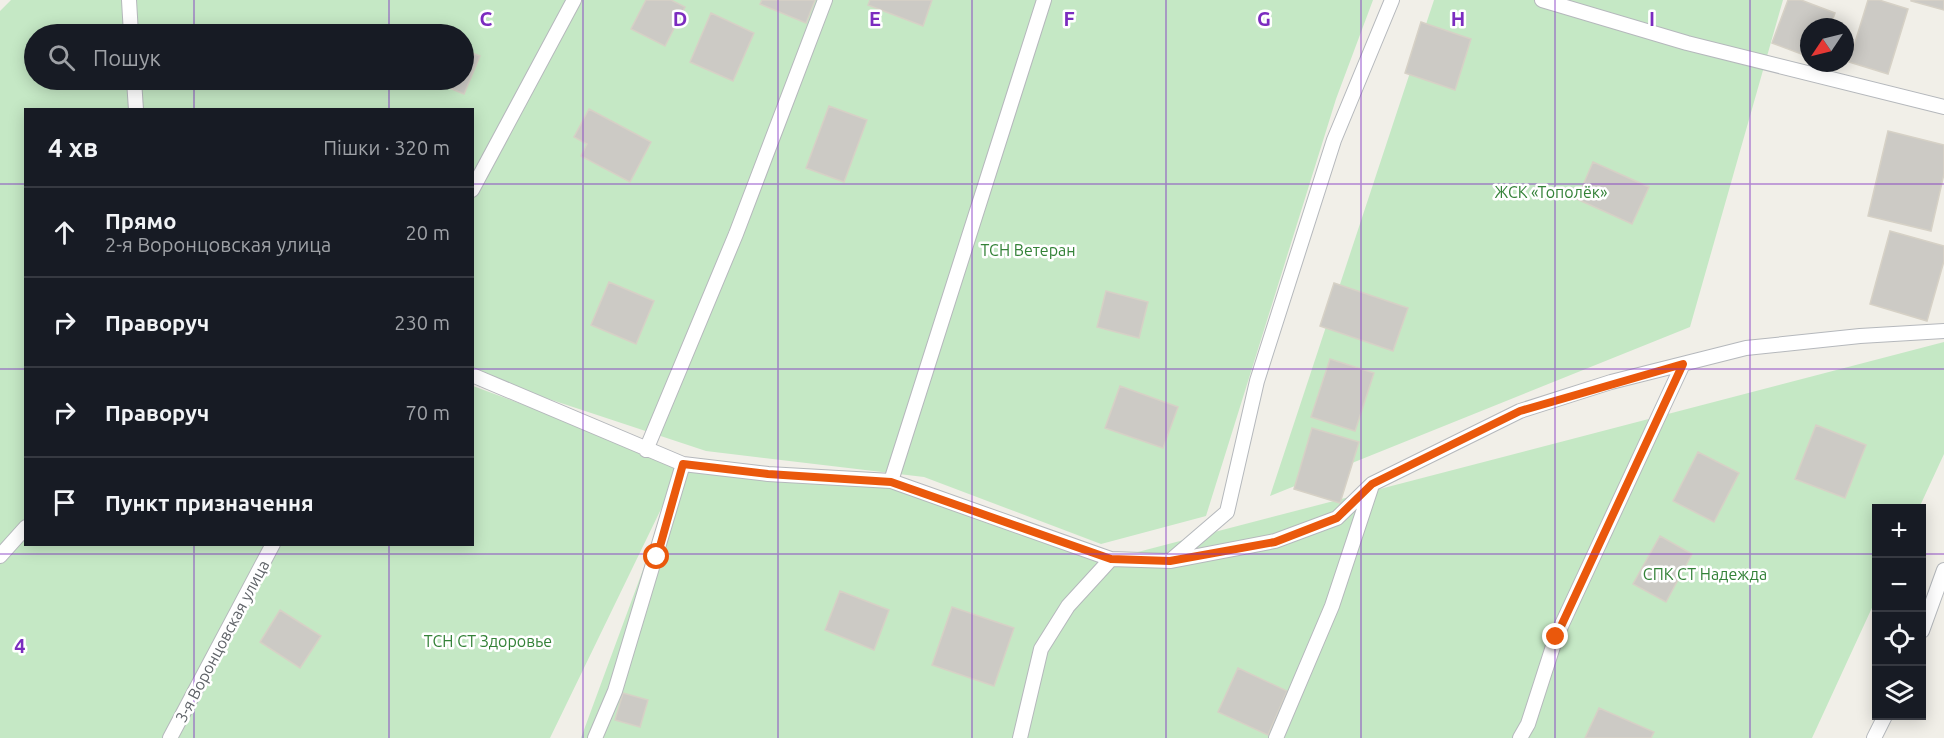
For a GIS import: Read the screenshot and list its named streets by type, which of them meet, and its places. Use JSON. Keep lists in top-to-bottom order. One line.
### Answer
{"streets":{"lane":["3-я Воронцовская улица"]},"parks":["ЖСК «Тополёк»","ТСН Ветеран","СПК СТ Надежда","ТСН СТ Здоровье"],"north":"bottom left","page":{"search":"Пошук","heading":["4 хв","Пішки · 320 m"],"list":[["Прямо","2-я Воронцовская улица","20 m"],["Праворуч","230 m"],["Праворуч","70 m"],"Пункт призначення"],"map_buttons":["+","−"]},"grid":{"columns":["C","D","E","F","G","H","I"],"rows":["4"]}}
